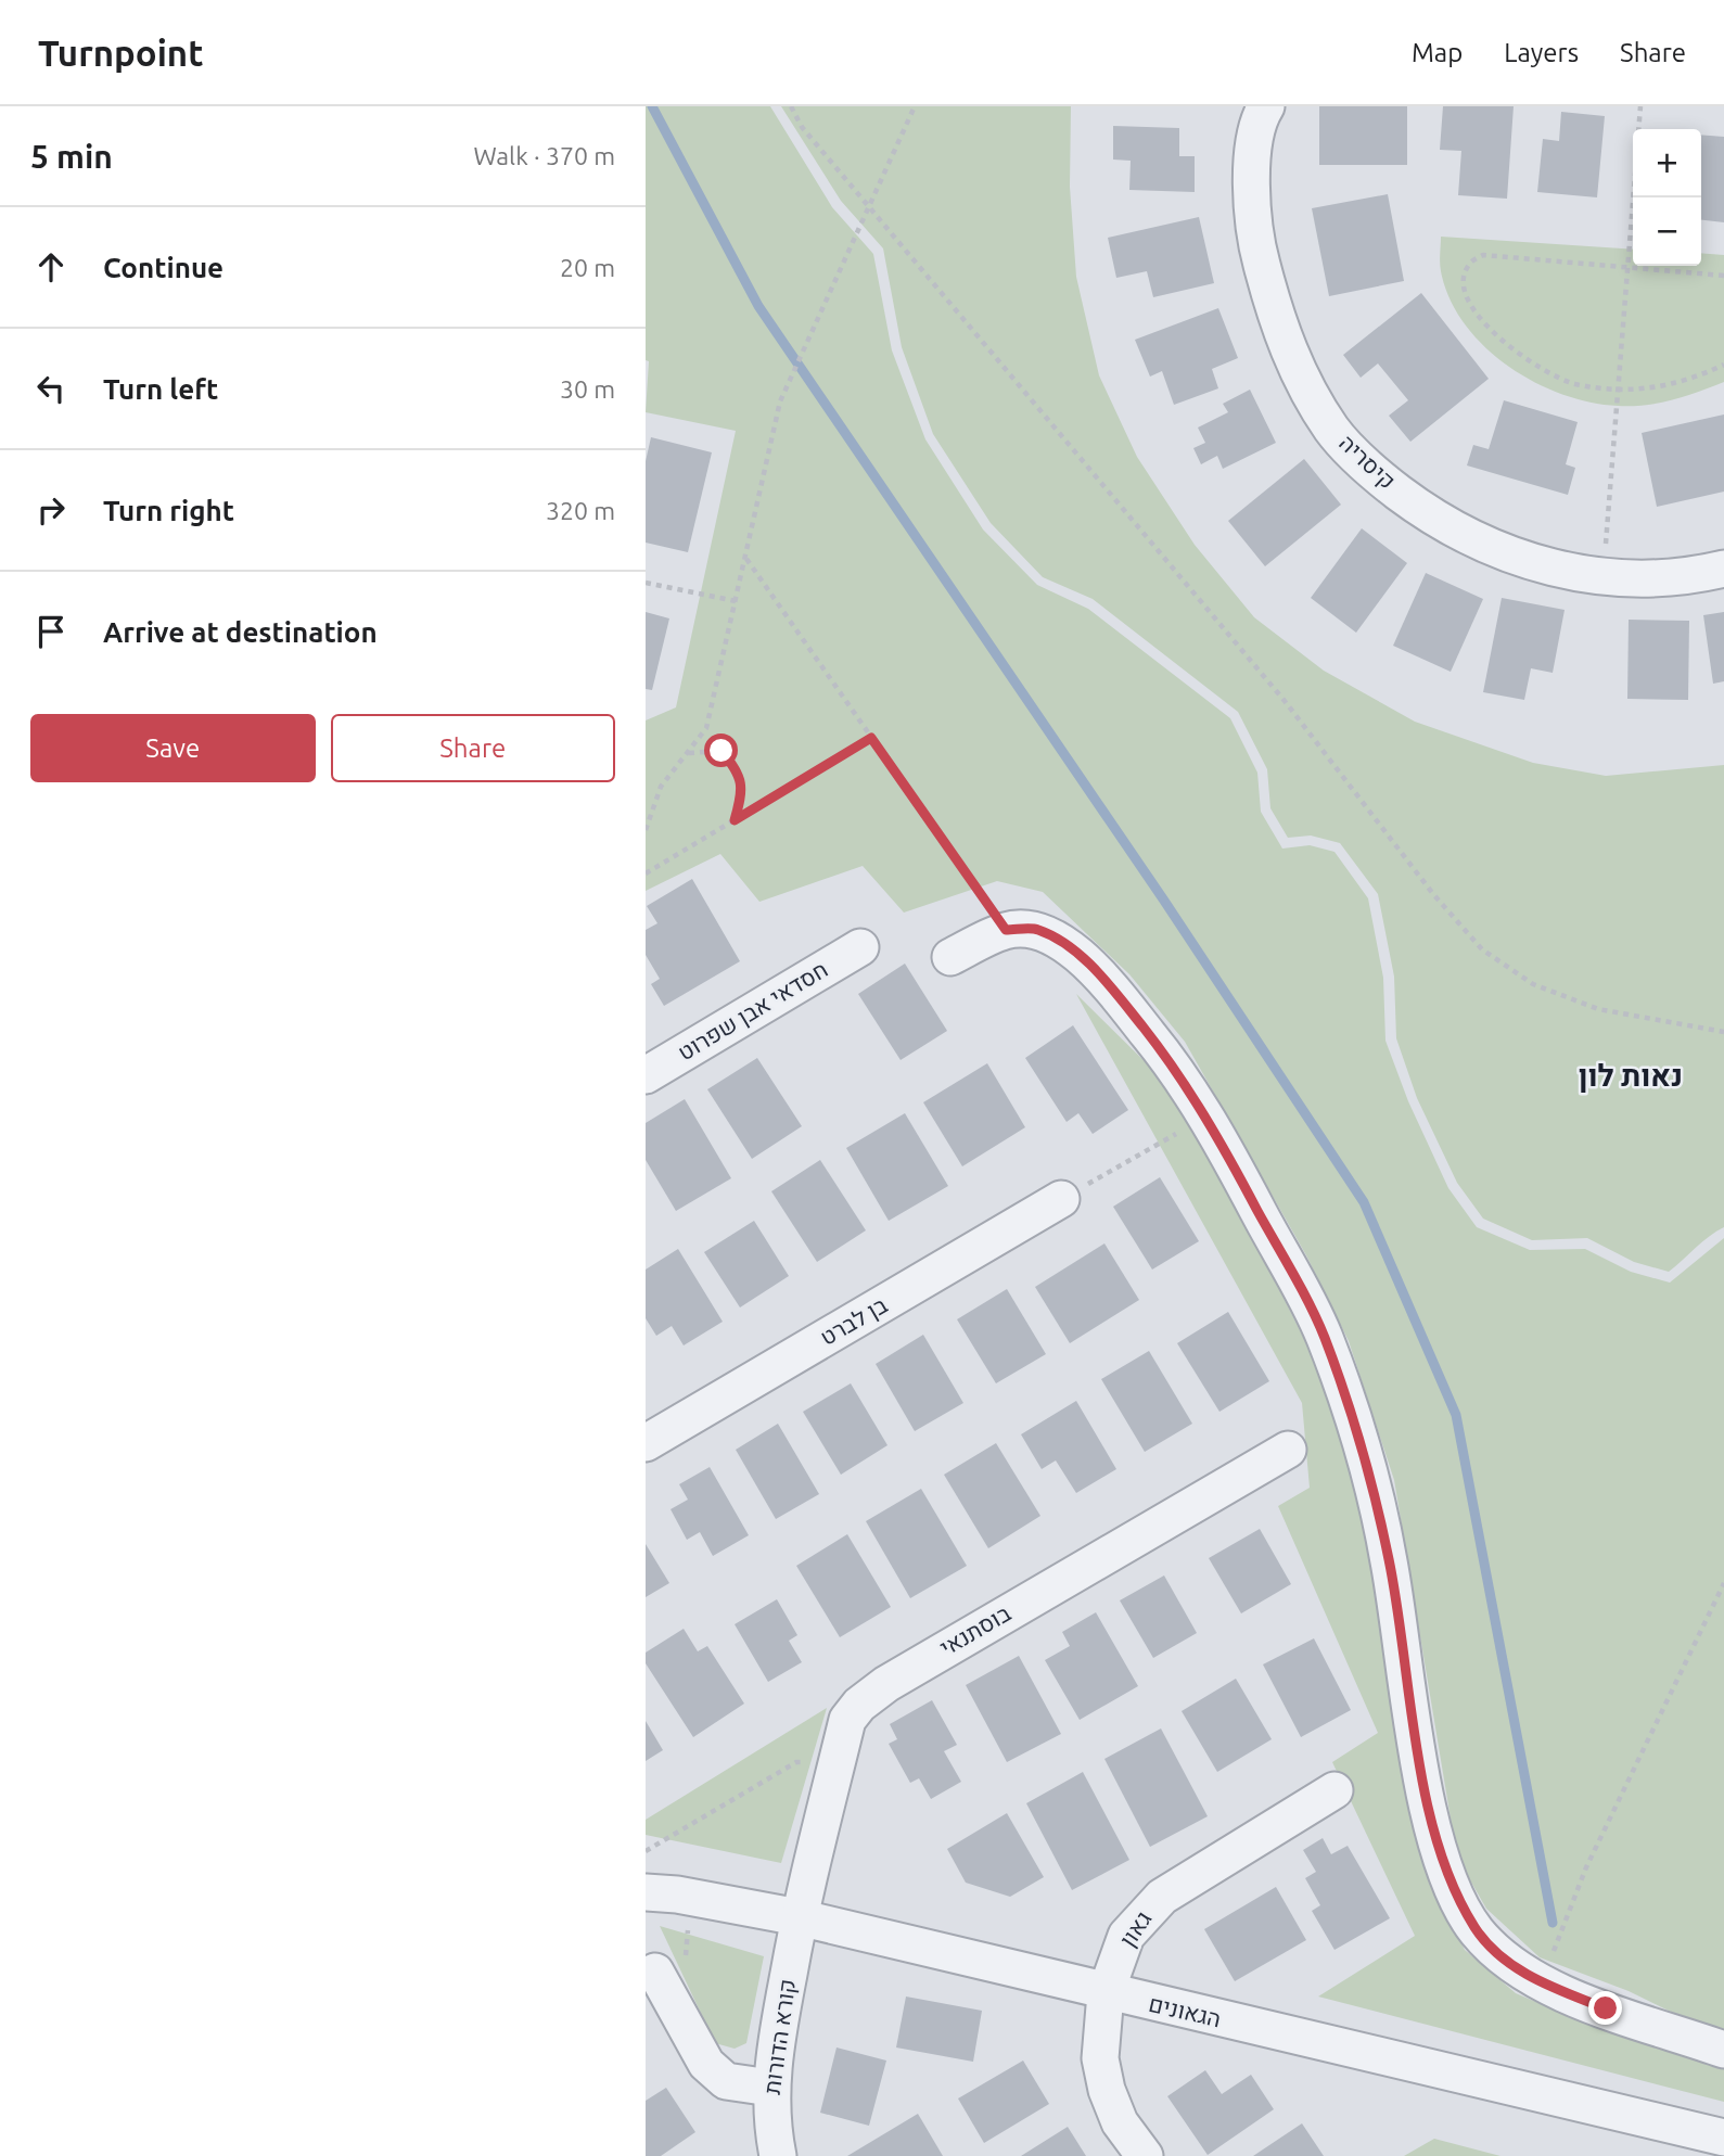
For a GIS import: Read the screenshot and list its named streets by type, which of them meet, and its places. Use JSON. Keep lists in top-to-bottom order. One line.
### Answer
{"streets":{"street":["קיסריה","חסדאי אבן שפרוט","בן לברט","בוסתנאי","גאון","הגאונים","קורא הדורות"]},"crossings":[["בוסתנאי","הגאונים"],["בוסתנאי","קורא הדורות"],["גאון","הגאונים"],["הגאונים","קורא הדורות"]],"districts":["נאות לון"],"page":{"header":"Turnpoint","nav":["Map","Layers","Share"],"heading":["5 min","Walk · 370 m"],"map_buttons":["+","−"],"list":[["Continue","20 m"],["Turn left","30 m"],["Turn right","320 m"],"Arrive at destination"],"buttons":["Save","Share"]}}
